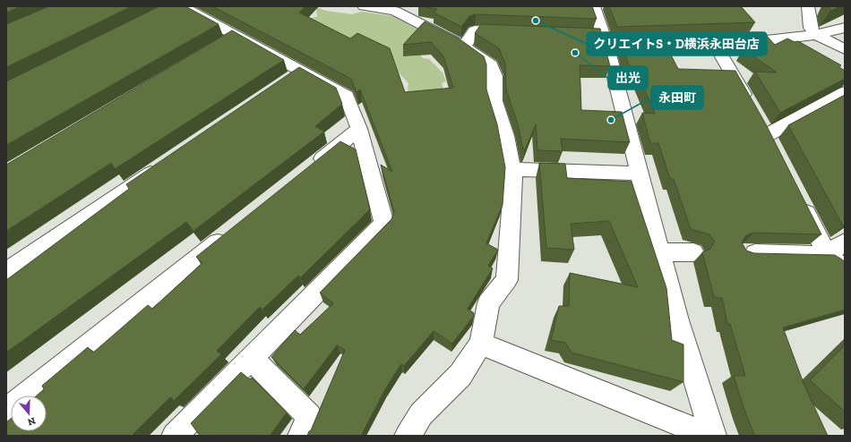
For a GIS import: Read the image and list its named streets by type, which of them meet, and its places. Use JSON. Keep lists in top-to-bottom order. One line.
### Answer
{"places":["クリエイトS・D横浜永田台店","出光","永田町"],"north":"bottom"}
